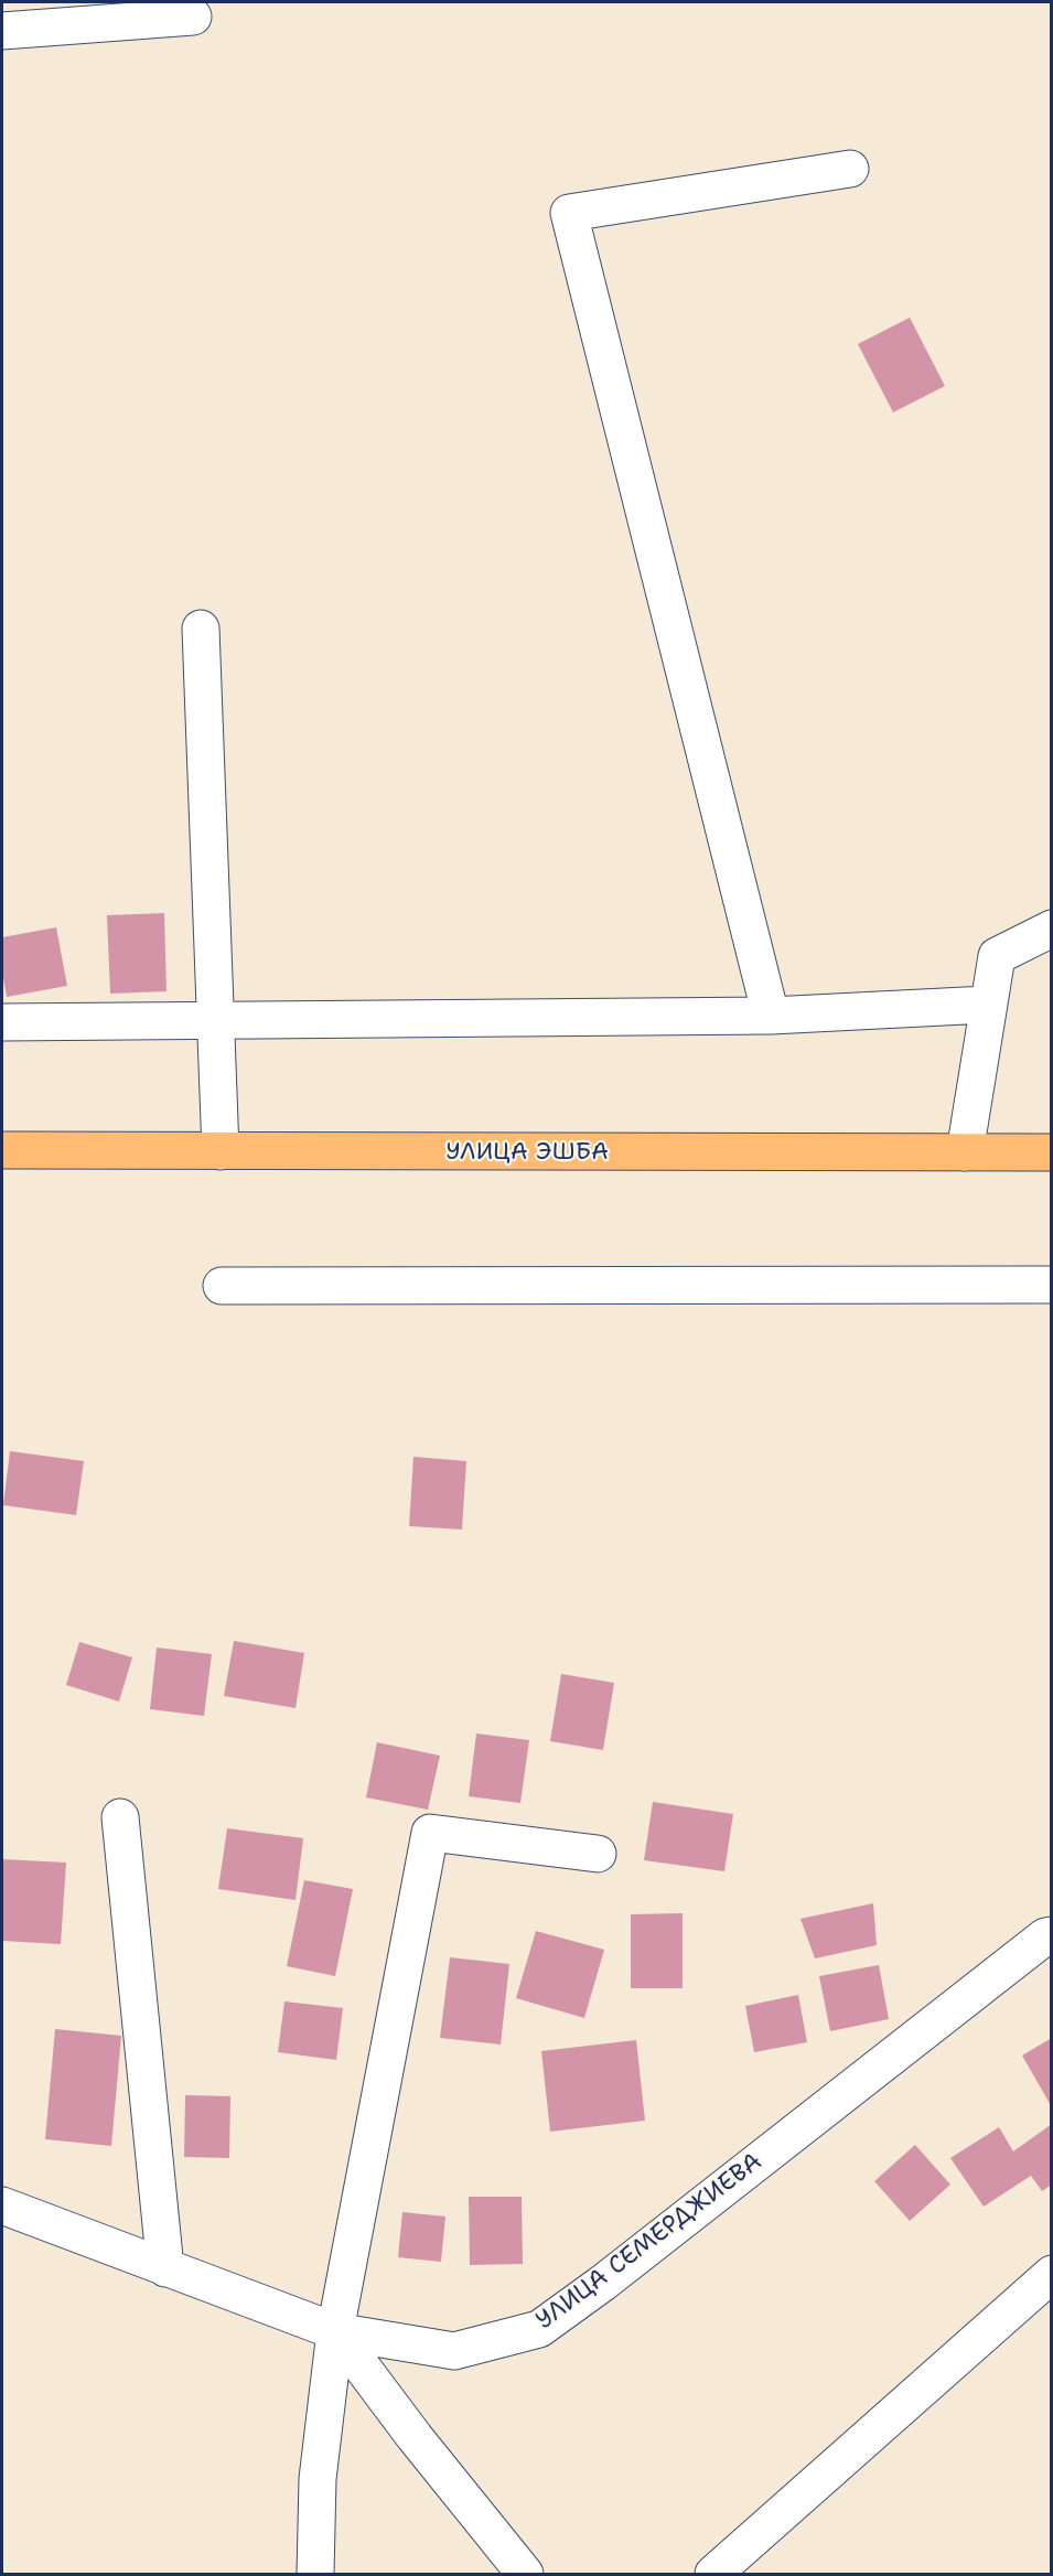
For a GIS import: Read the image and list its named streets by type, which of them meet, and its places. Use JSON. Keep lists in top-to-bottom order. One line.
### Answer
{"streets":{"highway":["УЛИЦА ЭШБА"],"street":["УЛИЦА СЕМЕРДЖИЕВА"]}}
